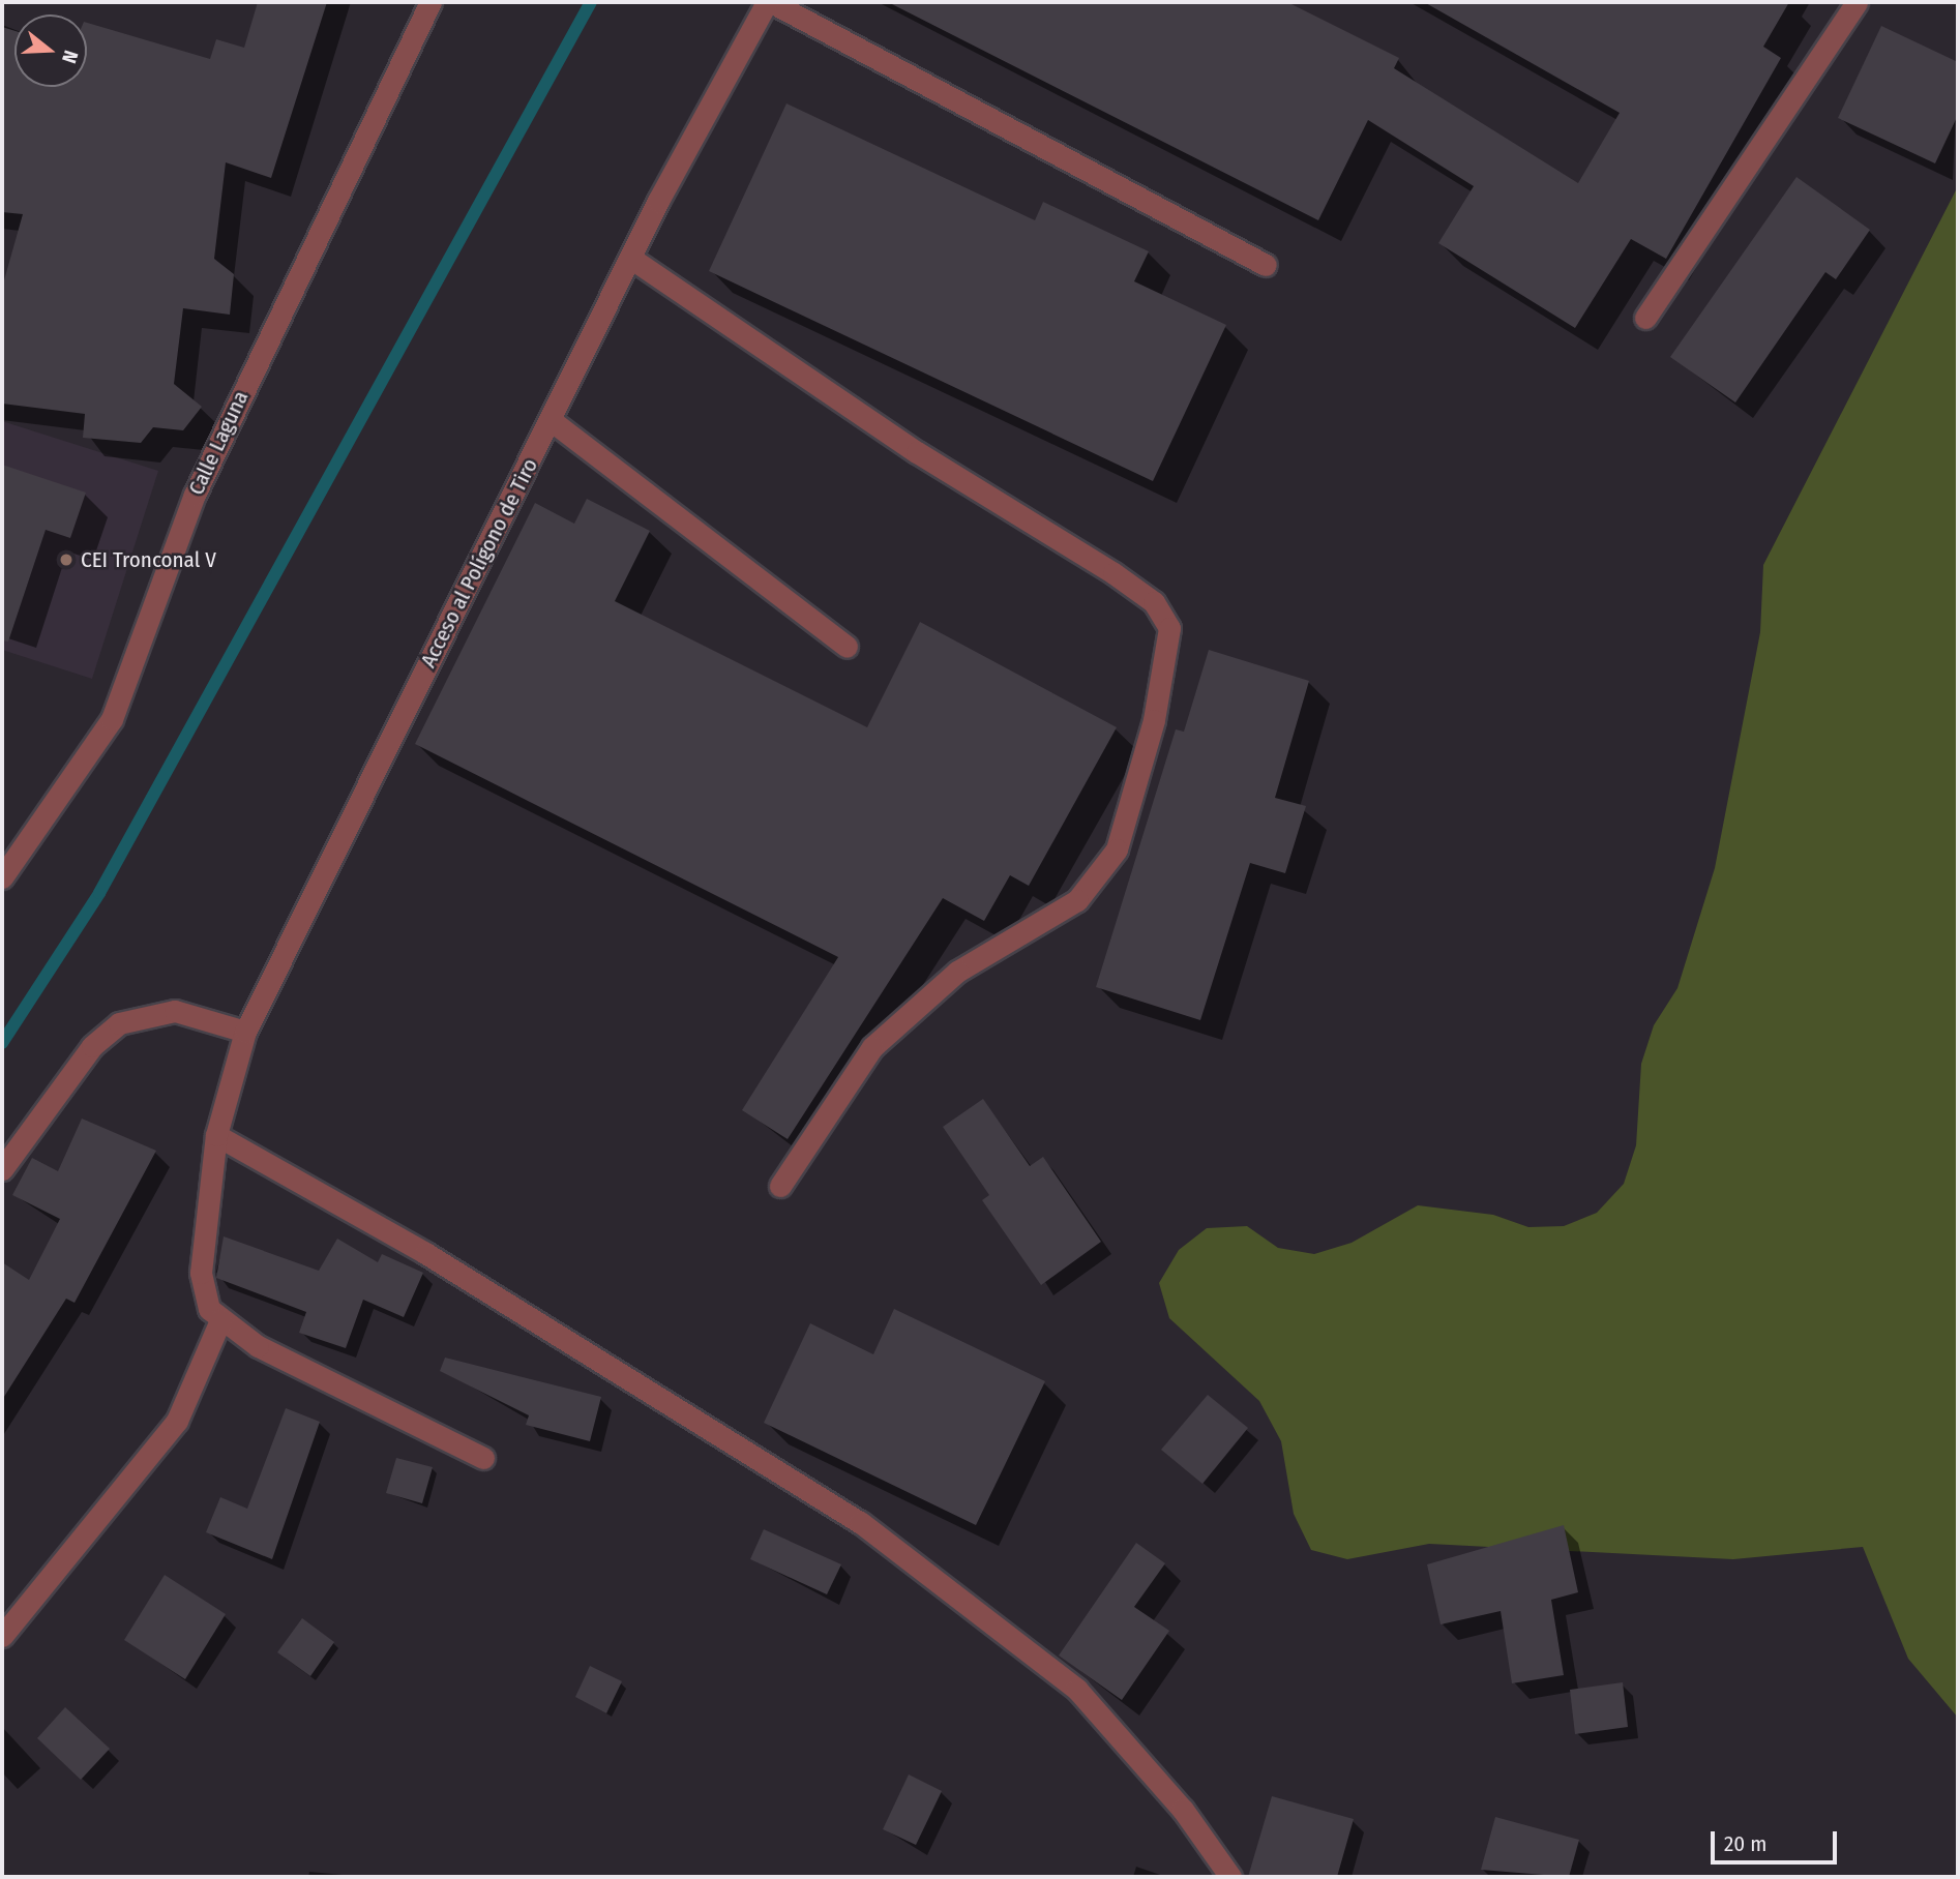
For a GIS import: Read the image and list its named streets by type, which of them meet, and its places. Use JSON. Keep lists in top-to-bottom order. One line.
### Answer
{"streets":{"street":["Calle Laguna","Acceso al Polígono de Tiro"]},"places":["CEI Tronconal V"],"scale_bar":"20 m","north":"right"}
